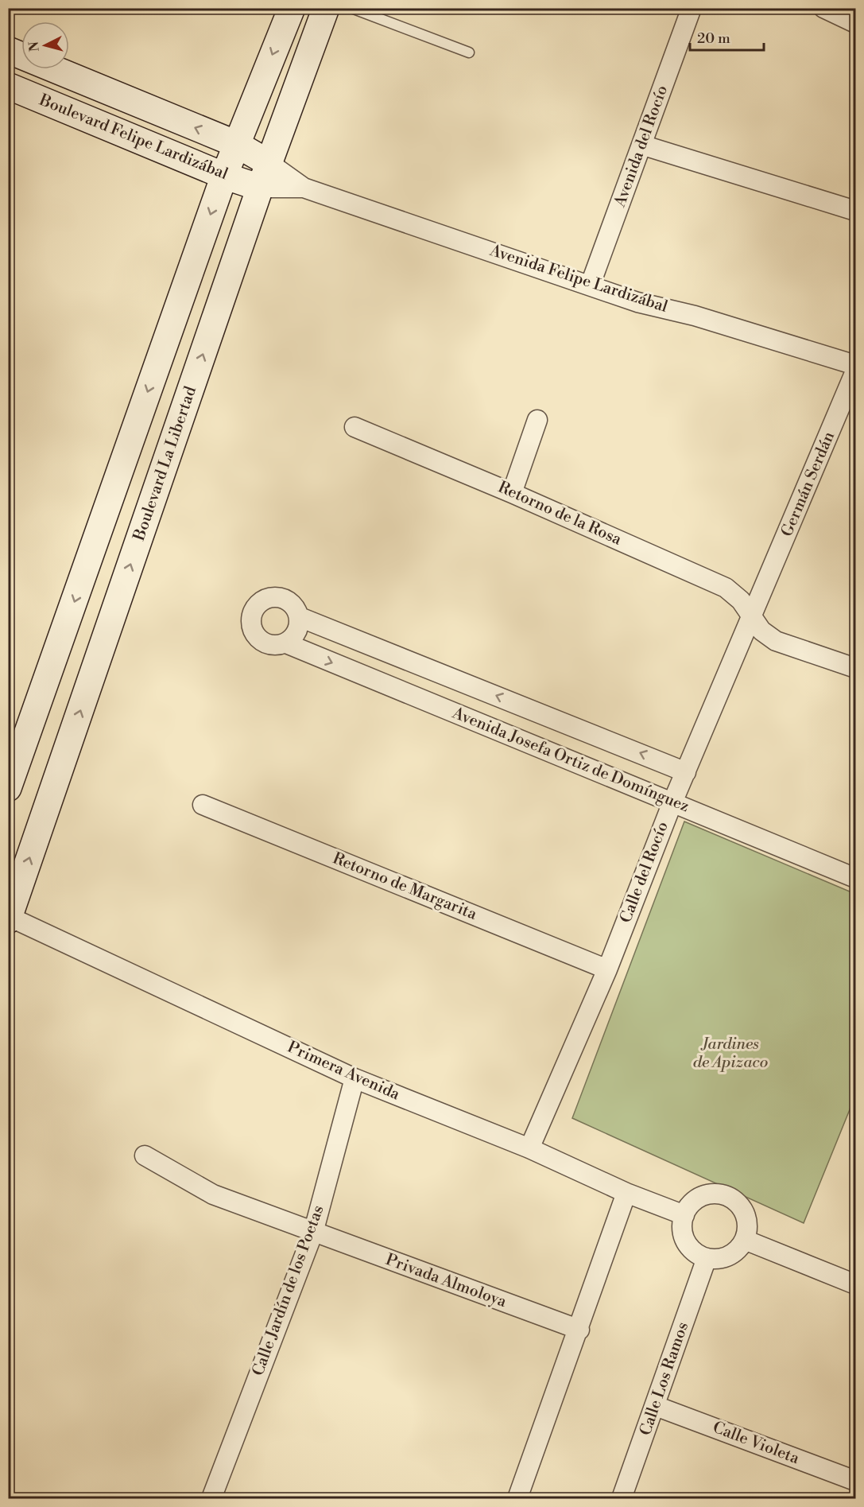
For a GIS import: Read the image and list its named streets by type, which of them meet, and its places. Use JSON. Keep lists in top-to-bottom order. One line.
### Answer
{"streets":{"main road":["Boulevard Felipe Lardizábal","Boulevard La Libertad"],"street":["Avenida del Rocío","Avenida Felipe Lardizábal","Germán Serdán","Retorno de la Rosa","Avenida Josefa Ortiz de Domínguez","Calle del Rocío","Retorno de Margarita","Primera Avenida","Privada Almoloya","Calle Jardín de los Poetas","Calle Los Ramos","Calle Violeta"]},"crossings":[["Boulevard Felipe Lardizábal","Avenida Felipe Lardizábal"],["Boulevard Felipe Lardizábal","Boulevard La Libertad"],["Avenida del Rocío","Avenida Felipe Lardizábal"],["Avenida Felipe Lardizábal","Boulevard La Libertad"],["Boulevard La Libertad","Primera Avenida"],["Germán Serdán","Calle del Rocío"],["Retorno de la Rosa","Calle del Rocío"],["Avenida Josefa Ortiz de Domínguez","Calle del Rocío"],["Calle del Rocío","Retorno de Margarita"],["Calle del Rocío","Primera Avenida"],["Primera Avenida","Calle Jardín de los Poetas"],["Primera Avenida","Calle Los Ramos"],["Privada Almoloya","Calle Jardín de los Poetas"],["Calle Los Ramos","Calle Violeta"]],"parks":["Jardines de Apizaco"],"scale_bar":"20 m","north":"left"}
